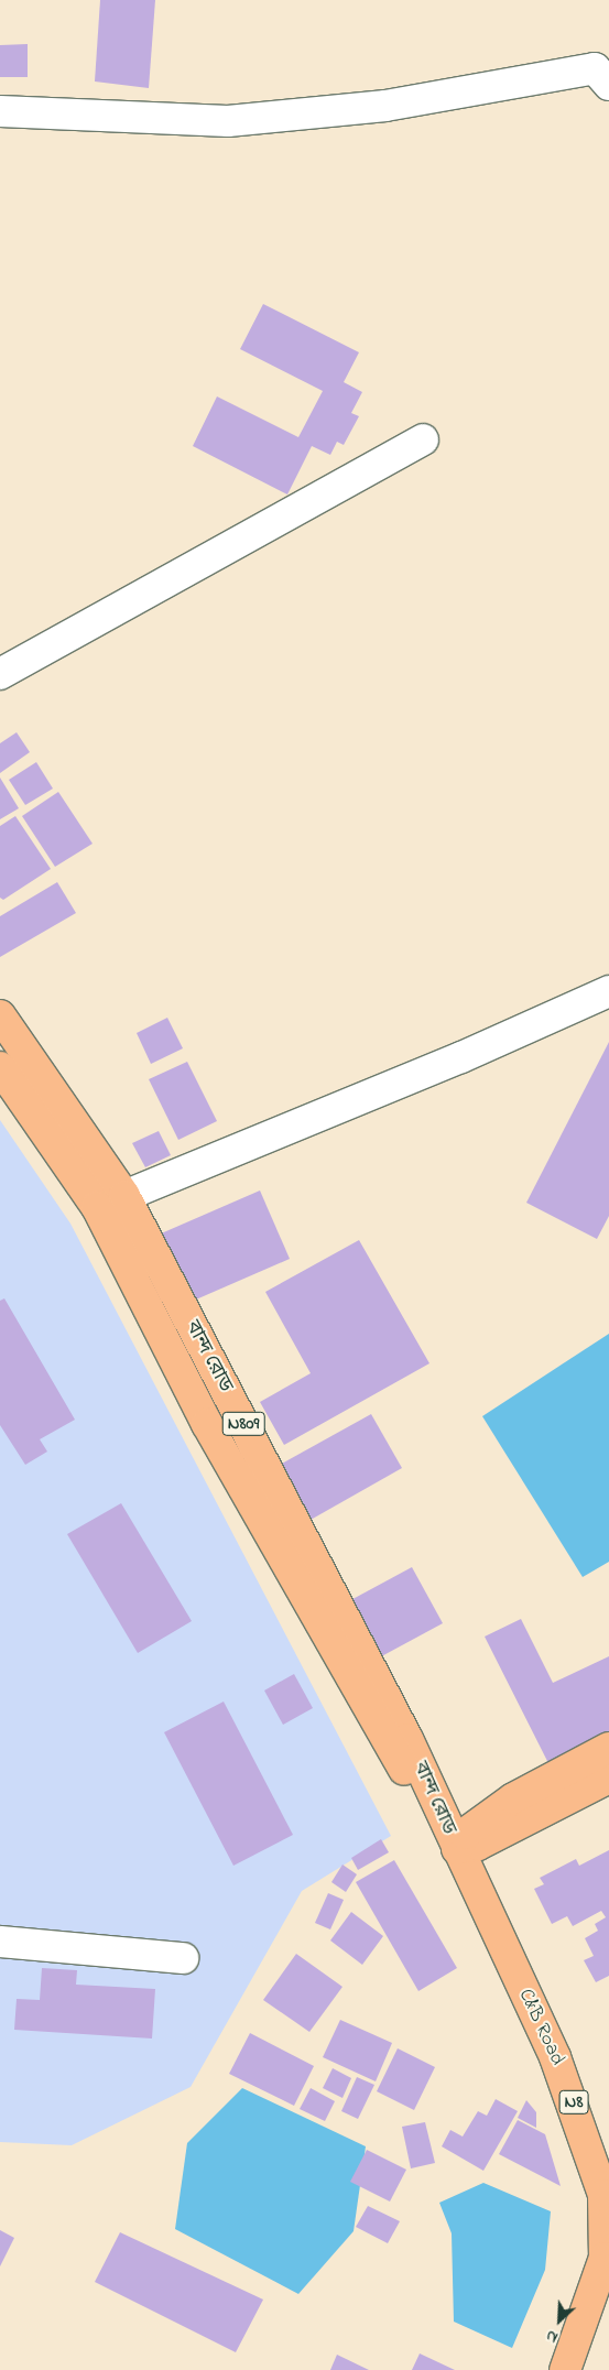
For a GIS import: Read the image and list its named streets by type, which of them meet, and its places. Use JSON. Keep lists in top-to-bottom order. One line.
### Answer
{"streets":{"highway":["বান্দ রোড","N809","C&B Road","N8"]},"crossings":[["বান্দ রোড","C&B Road"]],"north":"bottom left"}
